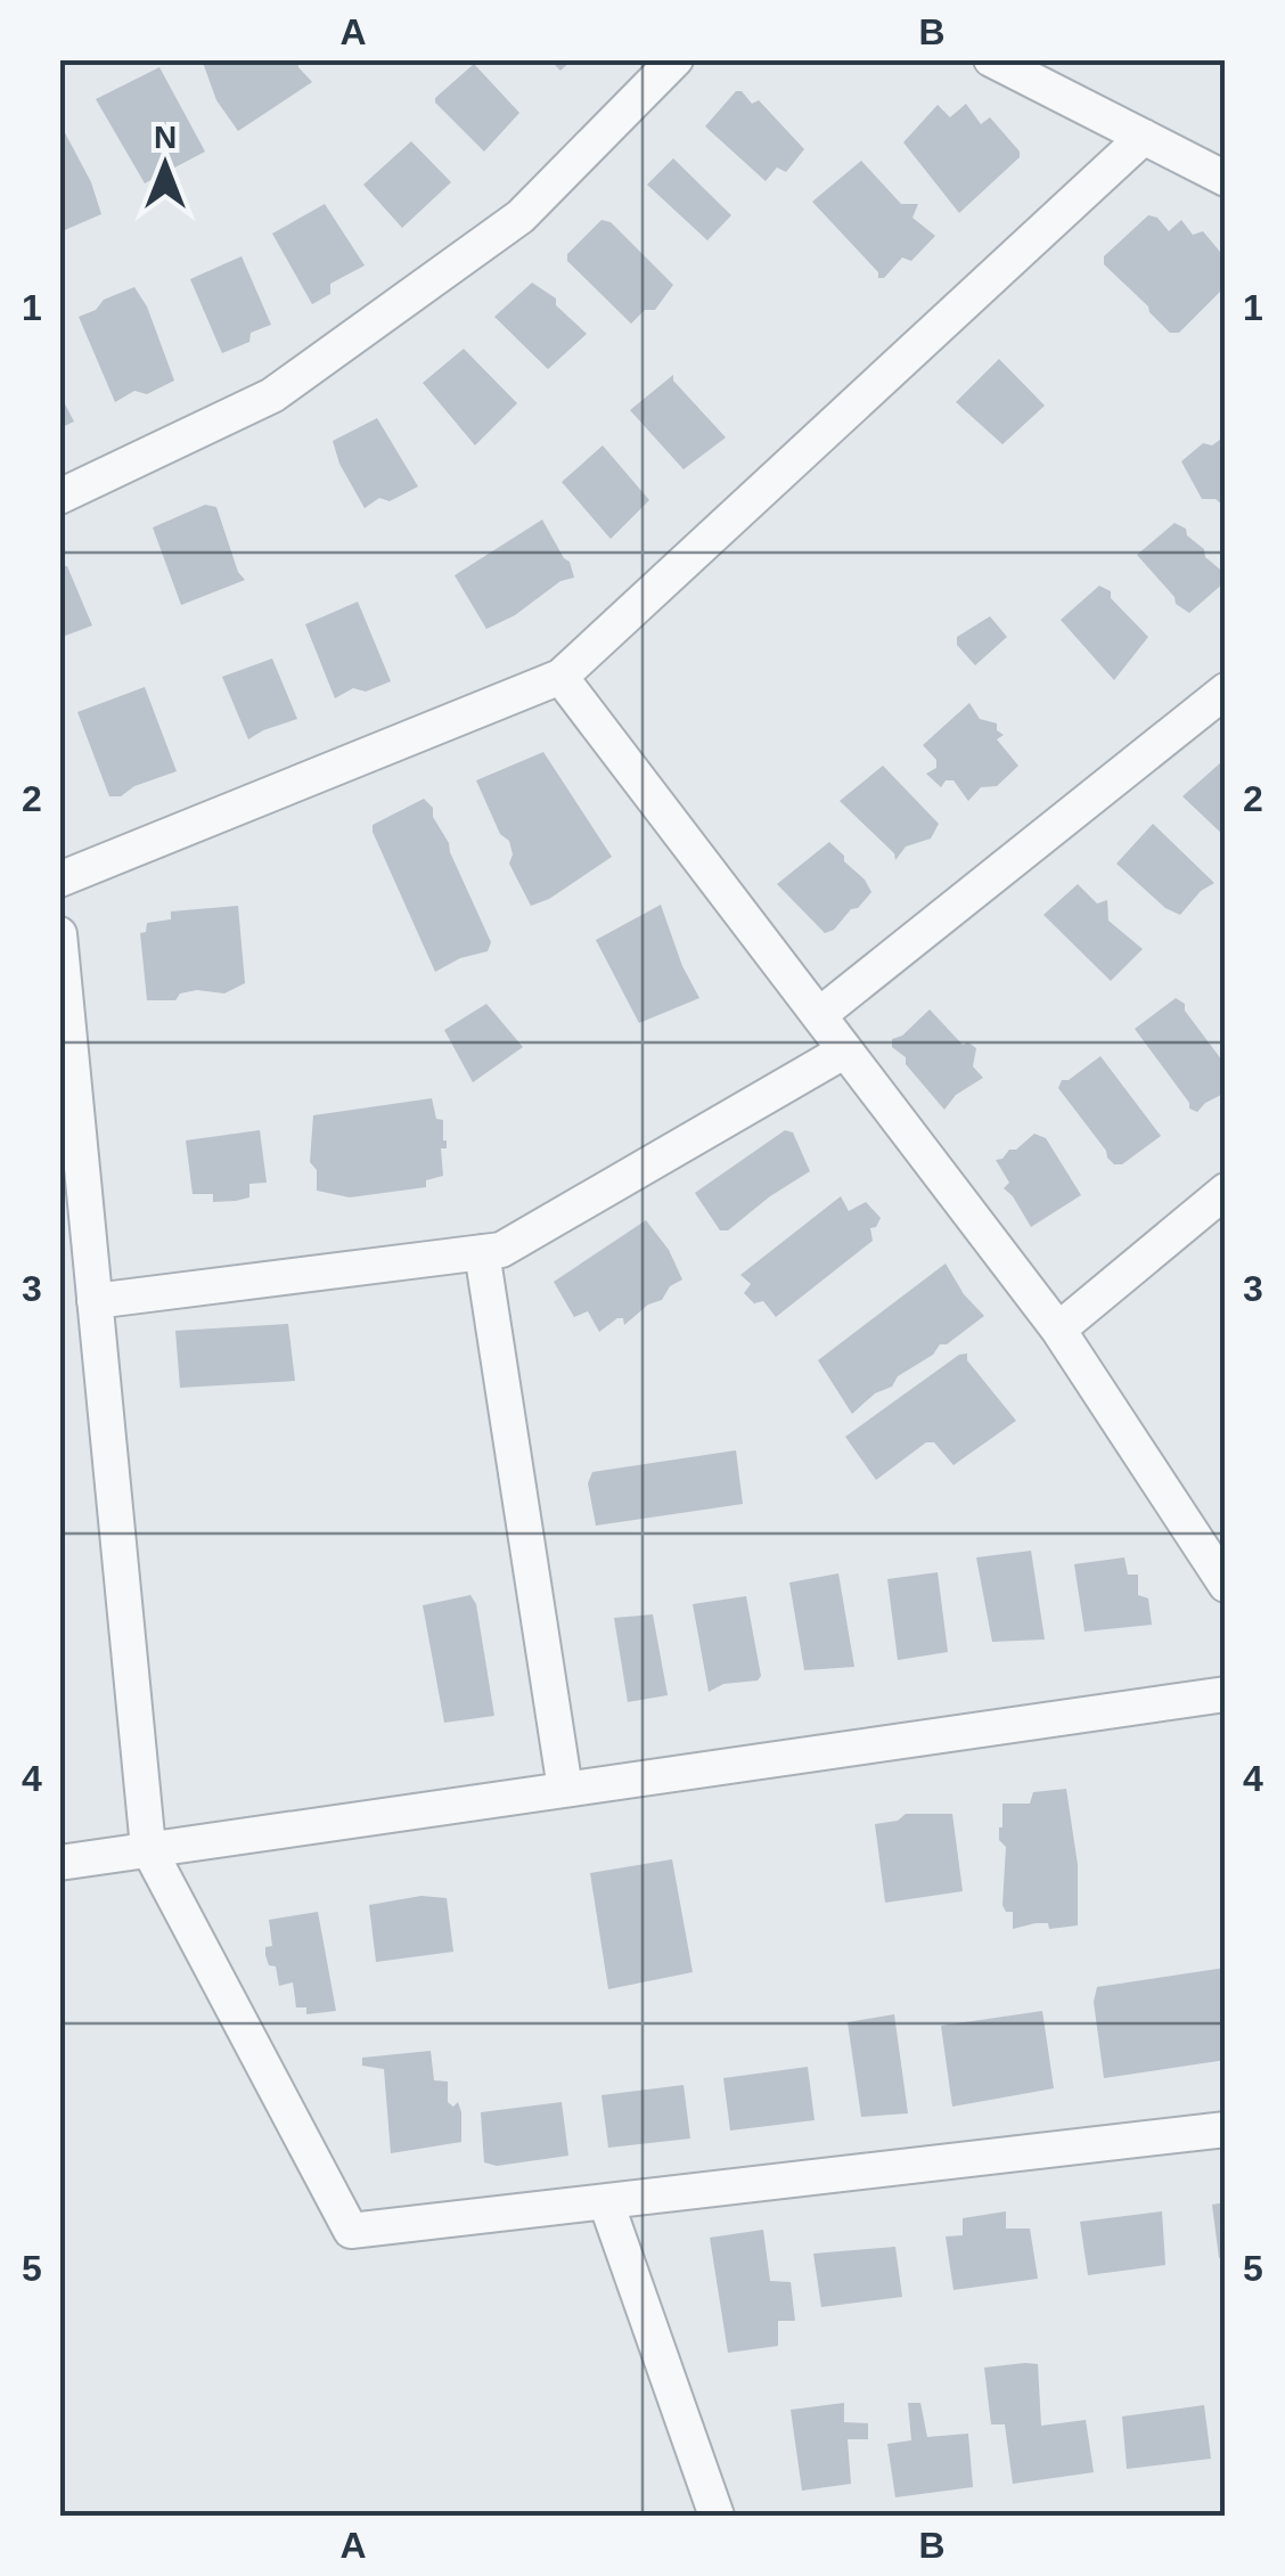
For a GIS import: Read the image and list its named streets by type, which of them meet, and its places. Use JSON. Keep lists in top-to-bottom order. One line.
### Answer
{"north":"top","grid":{"columns":["A","B"],"rows":["1","2","3","4","5"]}}
